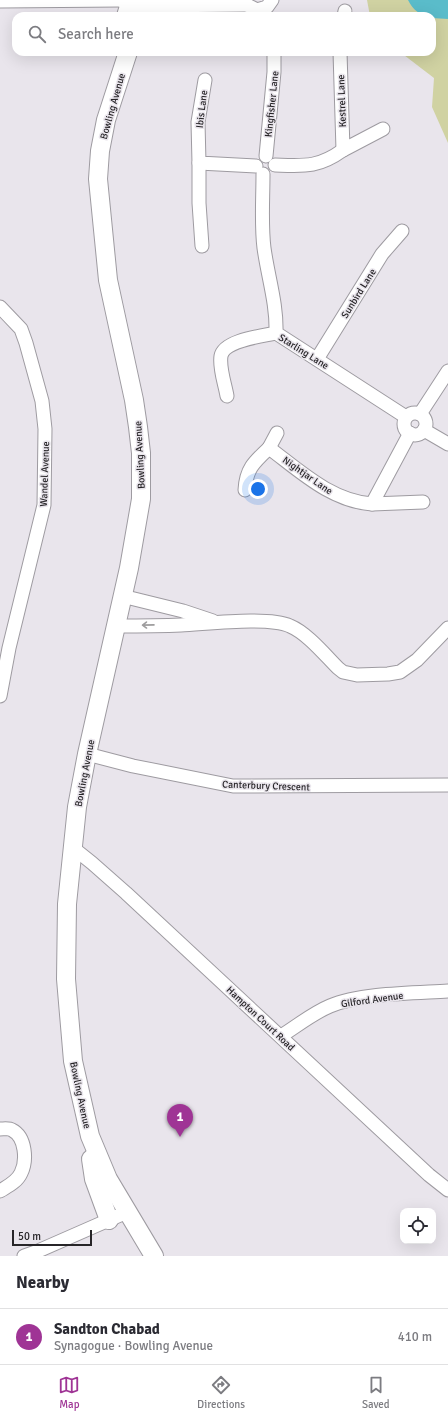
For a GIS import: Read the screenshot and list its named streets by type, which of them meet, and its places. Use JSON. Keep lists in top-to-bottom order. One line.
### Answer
{"streets":{"main road":["Bowling Avenue"],"street":["Kestrel Lane","Kingfisher Lane","Ibis Lane","Sunbird Lane","Starling Lane","Wandel Avenue","Nightjar Lane","Canterbury Crescent","Gilford Avenue","Hampton Court Road"]},"crossings":[["Bowling Avenue","Canterbury Crescent"],["Bowling Avenue","Hampton Court Road"],["Sunbird Lane","Starling Lane"],["Gilford Avenue","Hampton Court Road"]],"scale_bar":"50 m","page":{"search":"Search here","pins":"1","scale":"50 m","heading":"Nearby","list":[{"mark":"1","name":"Sandton Chabad","note":"Synagogue · Bowling Avenue","value":"410 m"}],"nav":["Map","Directions","Saved"]}}
